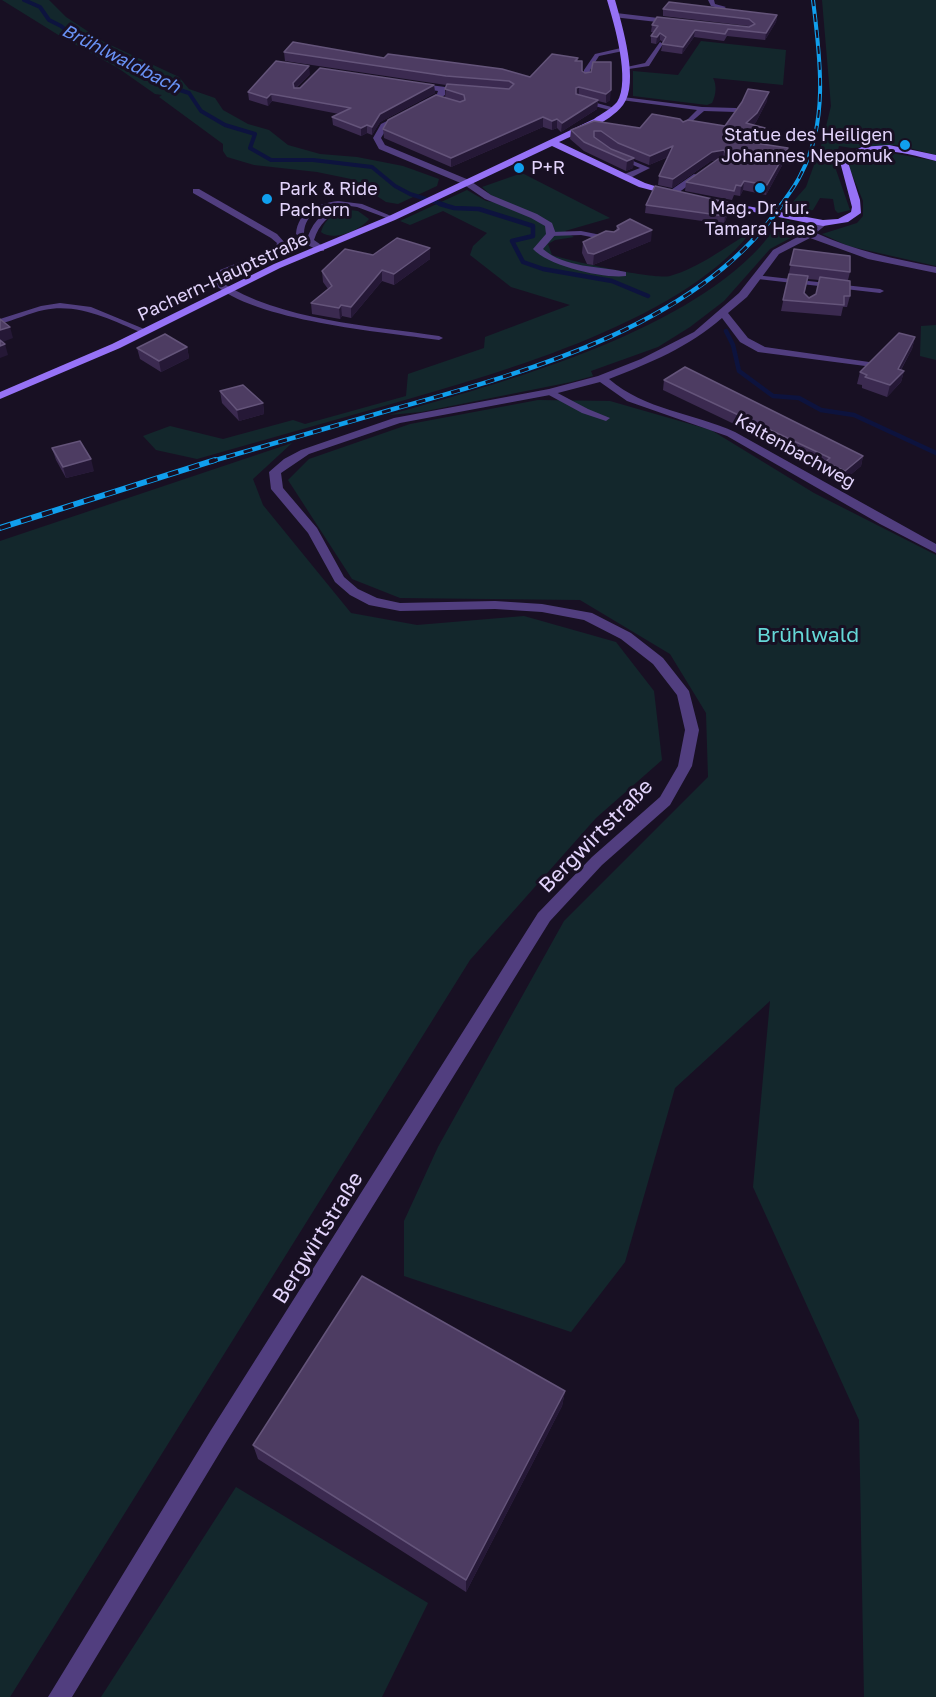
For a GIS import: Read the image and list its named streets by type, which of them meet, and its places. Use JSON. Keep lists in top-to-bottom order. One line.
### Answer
{"streets":{"main road":["Pachern-Hauptstraße"],"street":["Kaltenbachweg","Bergwirtstraße"]},"crossings":[["Kaltenbachweg","Bergwirtstraße"]],"water":["Brühlwaldbach"],"parks":["Brühlwald"],"places":["Statue des Heiligen Johannes Nepomuk","P+R","Mag. Dr. iur. Tamara Haas","Park & Ride Pachern"]}
